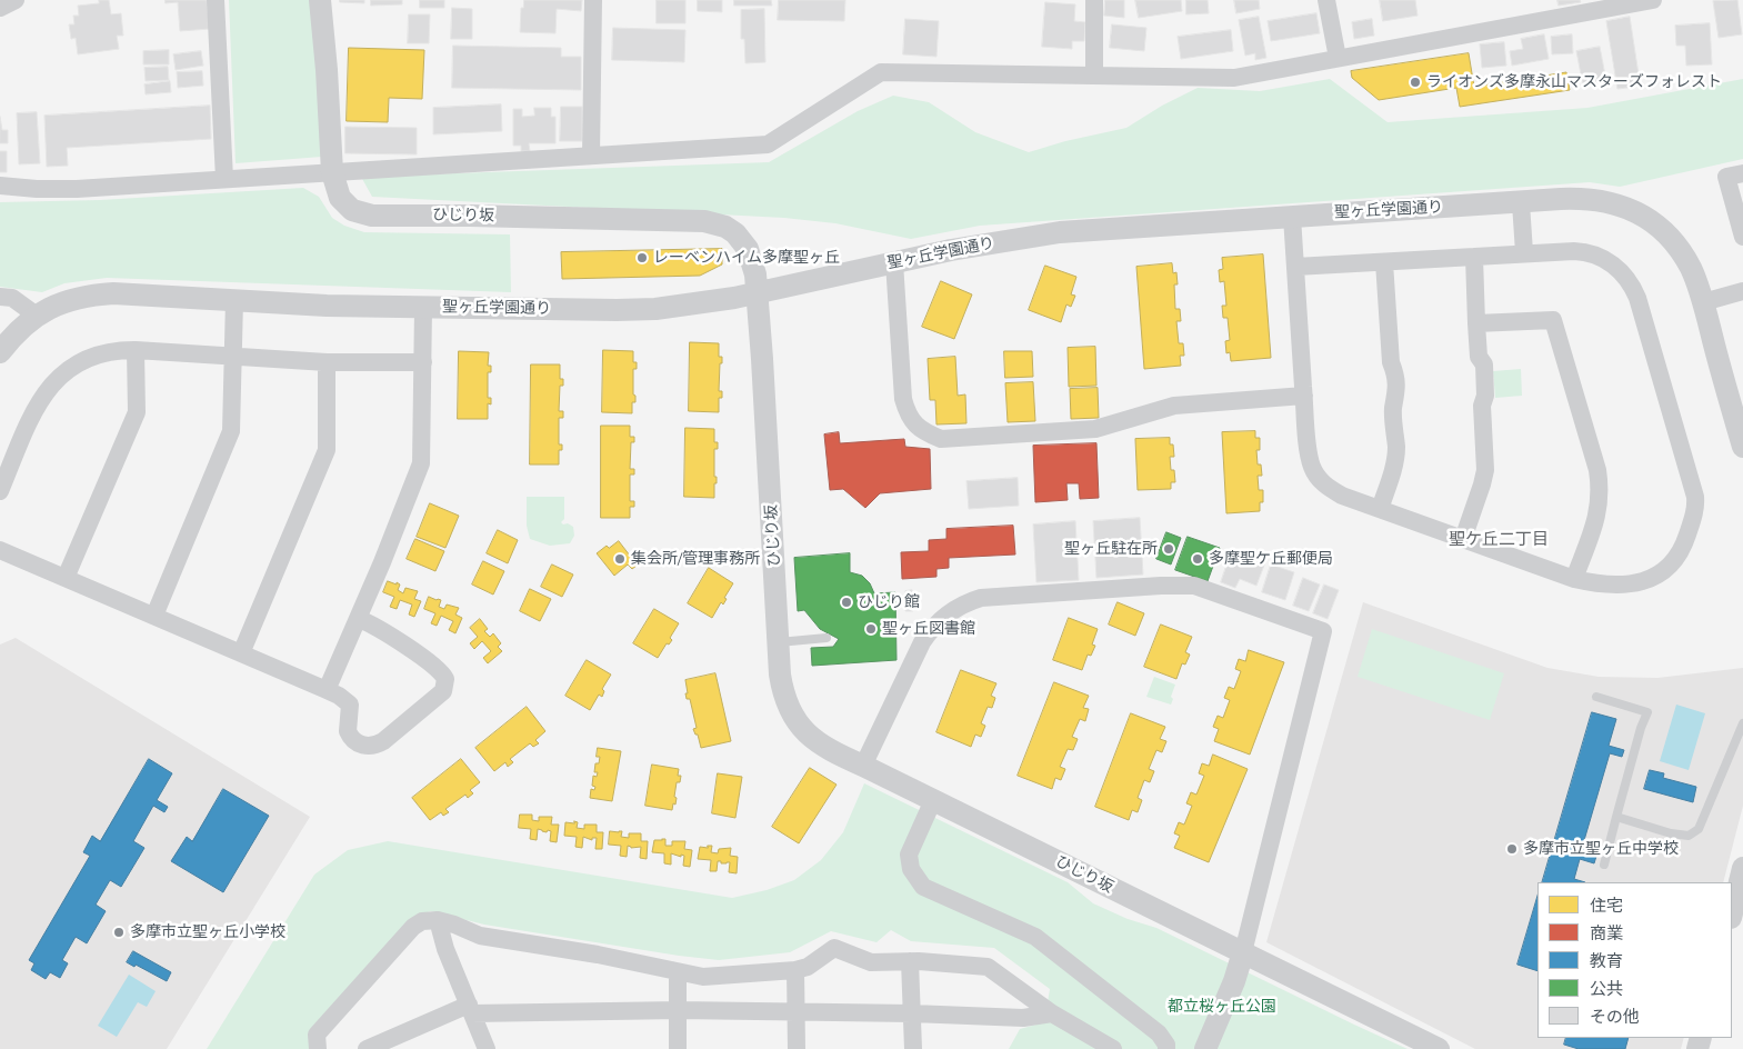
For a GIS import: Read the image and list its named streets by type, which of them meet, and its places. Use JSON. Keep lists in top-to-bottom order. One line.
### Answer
{"streets":{"street":["聖ヶ丘学園通り","ひじり坂"]},"crossings":[["聖ヶ丘学園通り","ひじり坂"]],"districts":["聖ケ丘二丁目"],"parks":["都立桜ヶ丘公園"],"places":["ライオンズ多摩永山マスターズフォレスト","レーベンハイム多摩聖ヶ丘","聖ヶ丘駐在所","集会所/管理事務所","多摩聖ケ丘郵便局","ひじり館","聖ヶ丘図書館","多摩市立聖ヶ丘中学校","多摩市立聖ヶ丘小学校"],"legend":["住宅","商業","教育","公共","その他"]}
